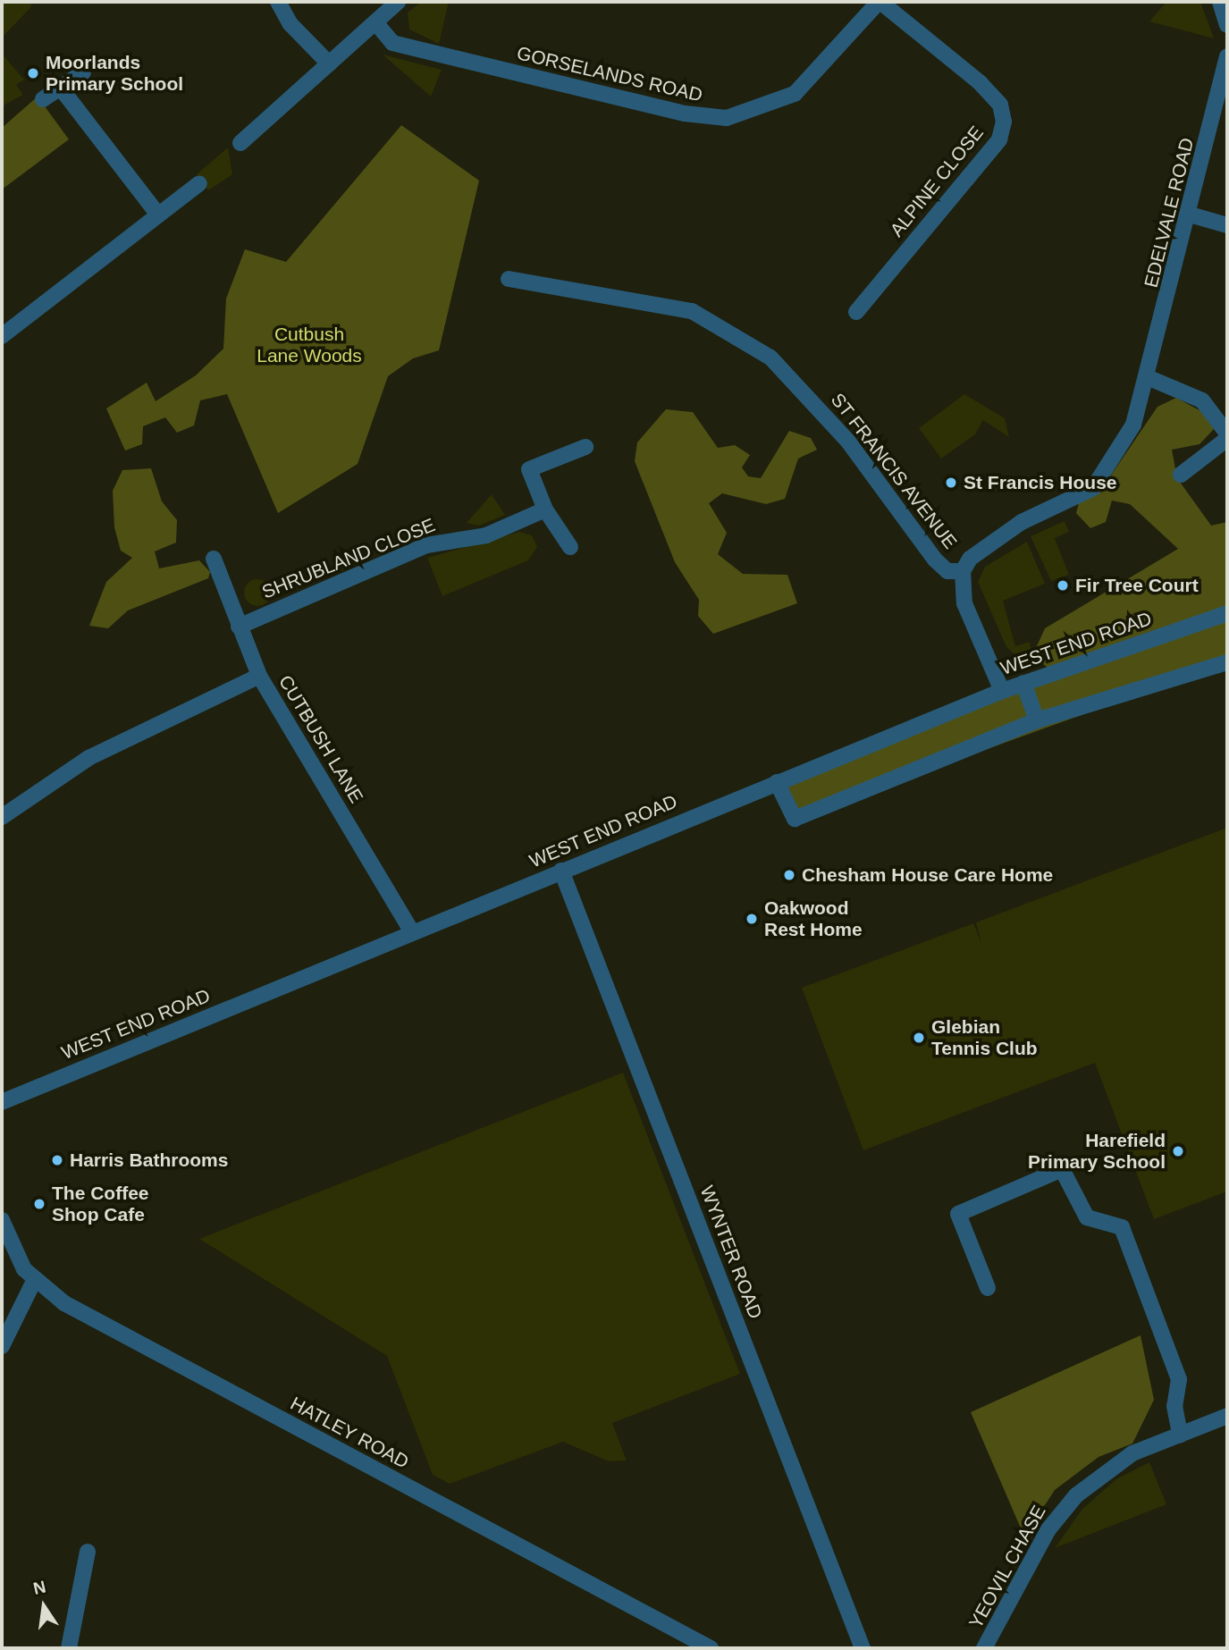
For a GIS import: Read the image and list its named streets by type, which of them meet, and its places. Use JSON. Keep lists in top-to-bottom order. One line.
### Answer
{"streets":{"street":["GORSELANDS ROAD","ALPINE CLOSE","EDELVALE ROAD","ST FRANCIS AVENUE","SHRUBLAND CLOSE","WEST END ROAD","CUTBUSH LANE","WYNTER ROAD","HATLEY ROAD","YEOVIL CHASE"]},"crossings":[["GORSELANDS ROAD","ALPINE CLOSE"],["EDELVALE ROAD","ST FRANCIS AVENUE"],["ST FRANCIS AVENUE","WEST END ROAD"],["SHRUBLAND CLOSE","CUTBUSH LANE"],["WEST END ROAD","CUTBUSH LANE"],["WEST END ROAD","WYNTER ROAD"]],"parks":["Cutbush Lane Woods"],"places":["Moorlands Primary School","St Francis House","Fir Tree Court","Chesham House Care Home","Oakwood Rest Home","Glebian Tennis Club","Harefield Primary School","Harris Bathrooms","The Coffee Shop Cafe"],"north":"top"}
